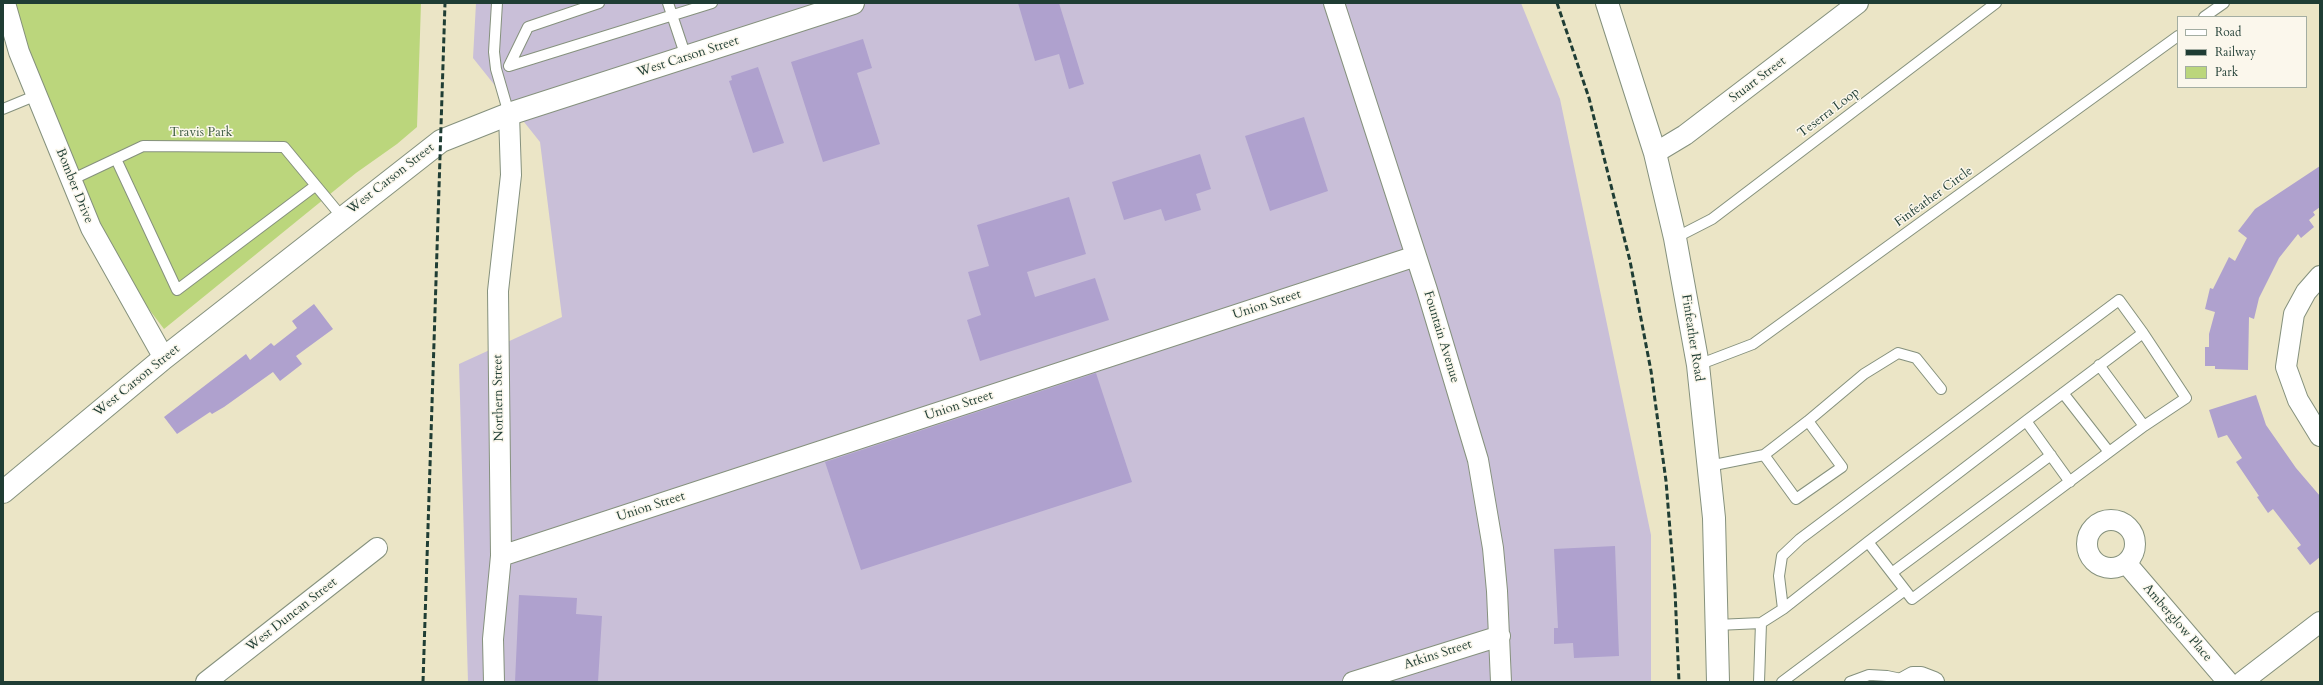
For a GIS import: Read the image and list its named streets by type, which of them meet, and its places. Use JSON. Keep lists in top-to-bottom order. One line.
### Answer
{"streets":{"street":["West Carson Street","Stuart Street","Bomber Drive","Union Street","Fountain Avenue","Finfeather Road","Northern Street","West Duncan Street","Amberglow Place","Atkins Street"],"lane":["Teserra Loop","Finfeather Circle"]},"crossings":[["West Carson Street","Bomber Drive"],["West Carson Street","Northern Street"],["Stuart Street","Finfeather Road"],["Teserra Loop","Finfeather Road"],["Finfeather Circle","Finfeather Road"],["Union Street","Fountain Avenue"],["Union Street","Northern Street"],["Fountain Avenue","Atkins Street"]],"parks":["Travis Park"],"legend":["Road","Railway","Park"]}
